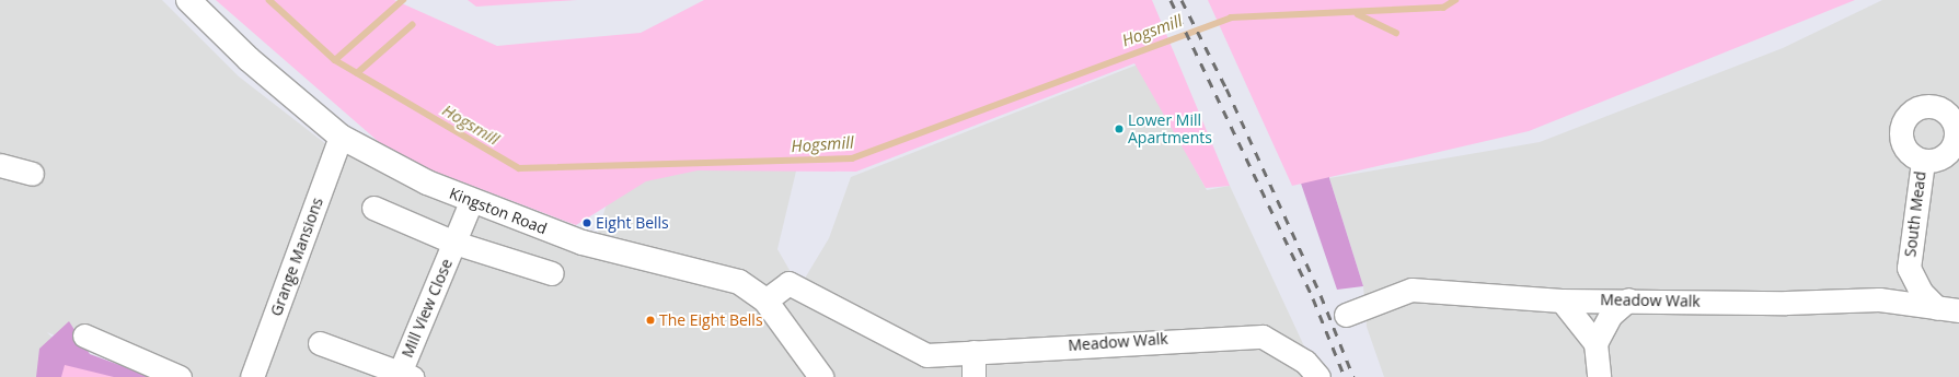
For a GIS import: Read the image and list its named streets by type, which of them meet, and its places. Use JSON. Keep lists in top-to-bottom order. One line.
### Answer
{"streets":{"street":["Kingston Road","South Mead","Grange Mansions","Meadow Walk","Mill View Close"]},"crossings":[["Kingston Road","Grange Mansions"],["Kingston Road","Meadow Walk"],["Kingston Road","Mill View Close"],["South Mead","Meadow Walk"]],"water":["Hogsmill"],"places":["Lower Mill Apartments","Eight Bells","The Eight Bells"]}
